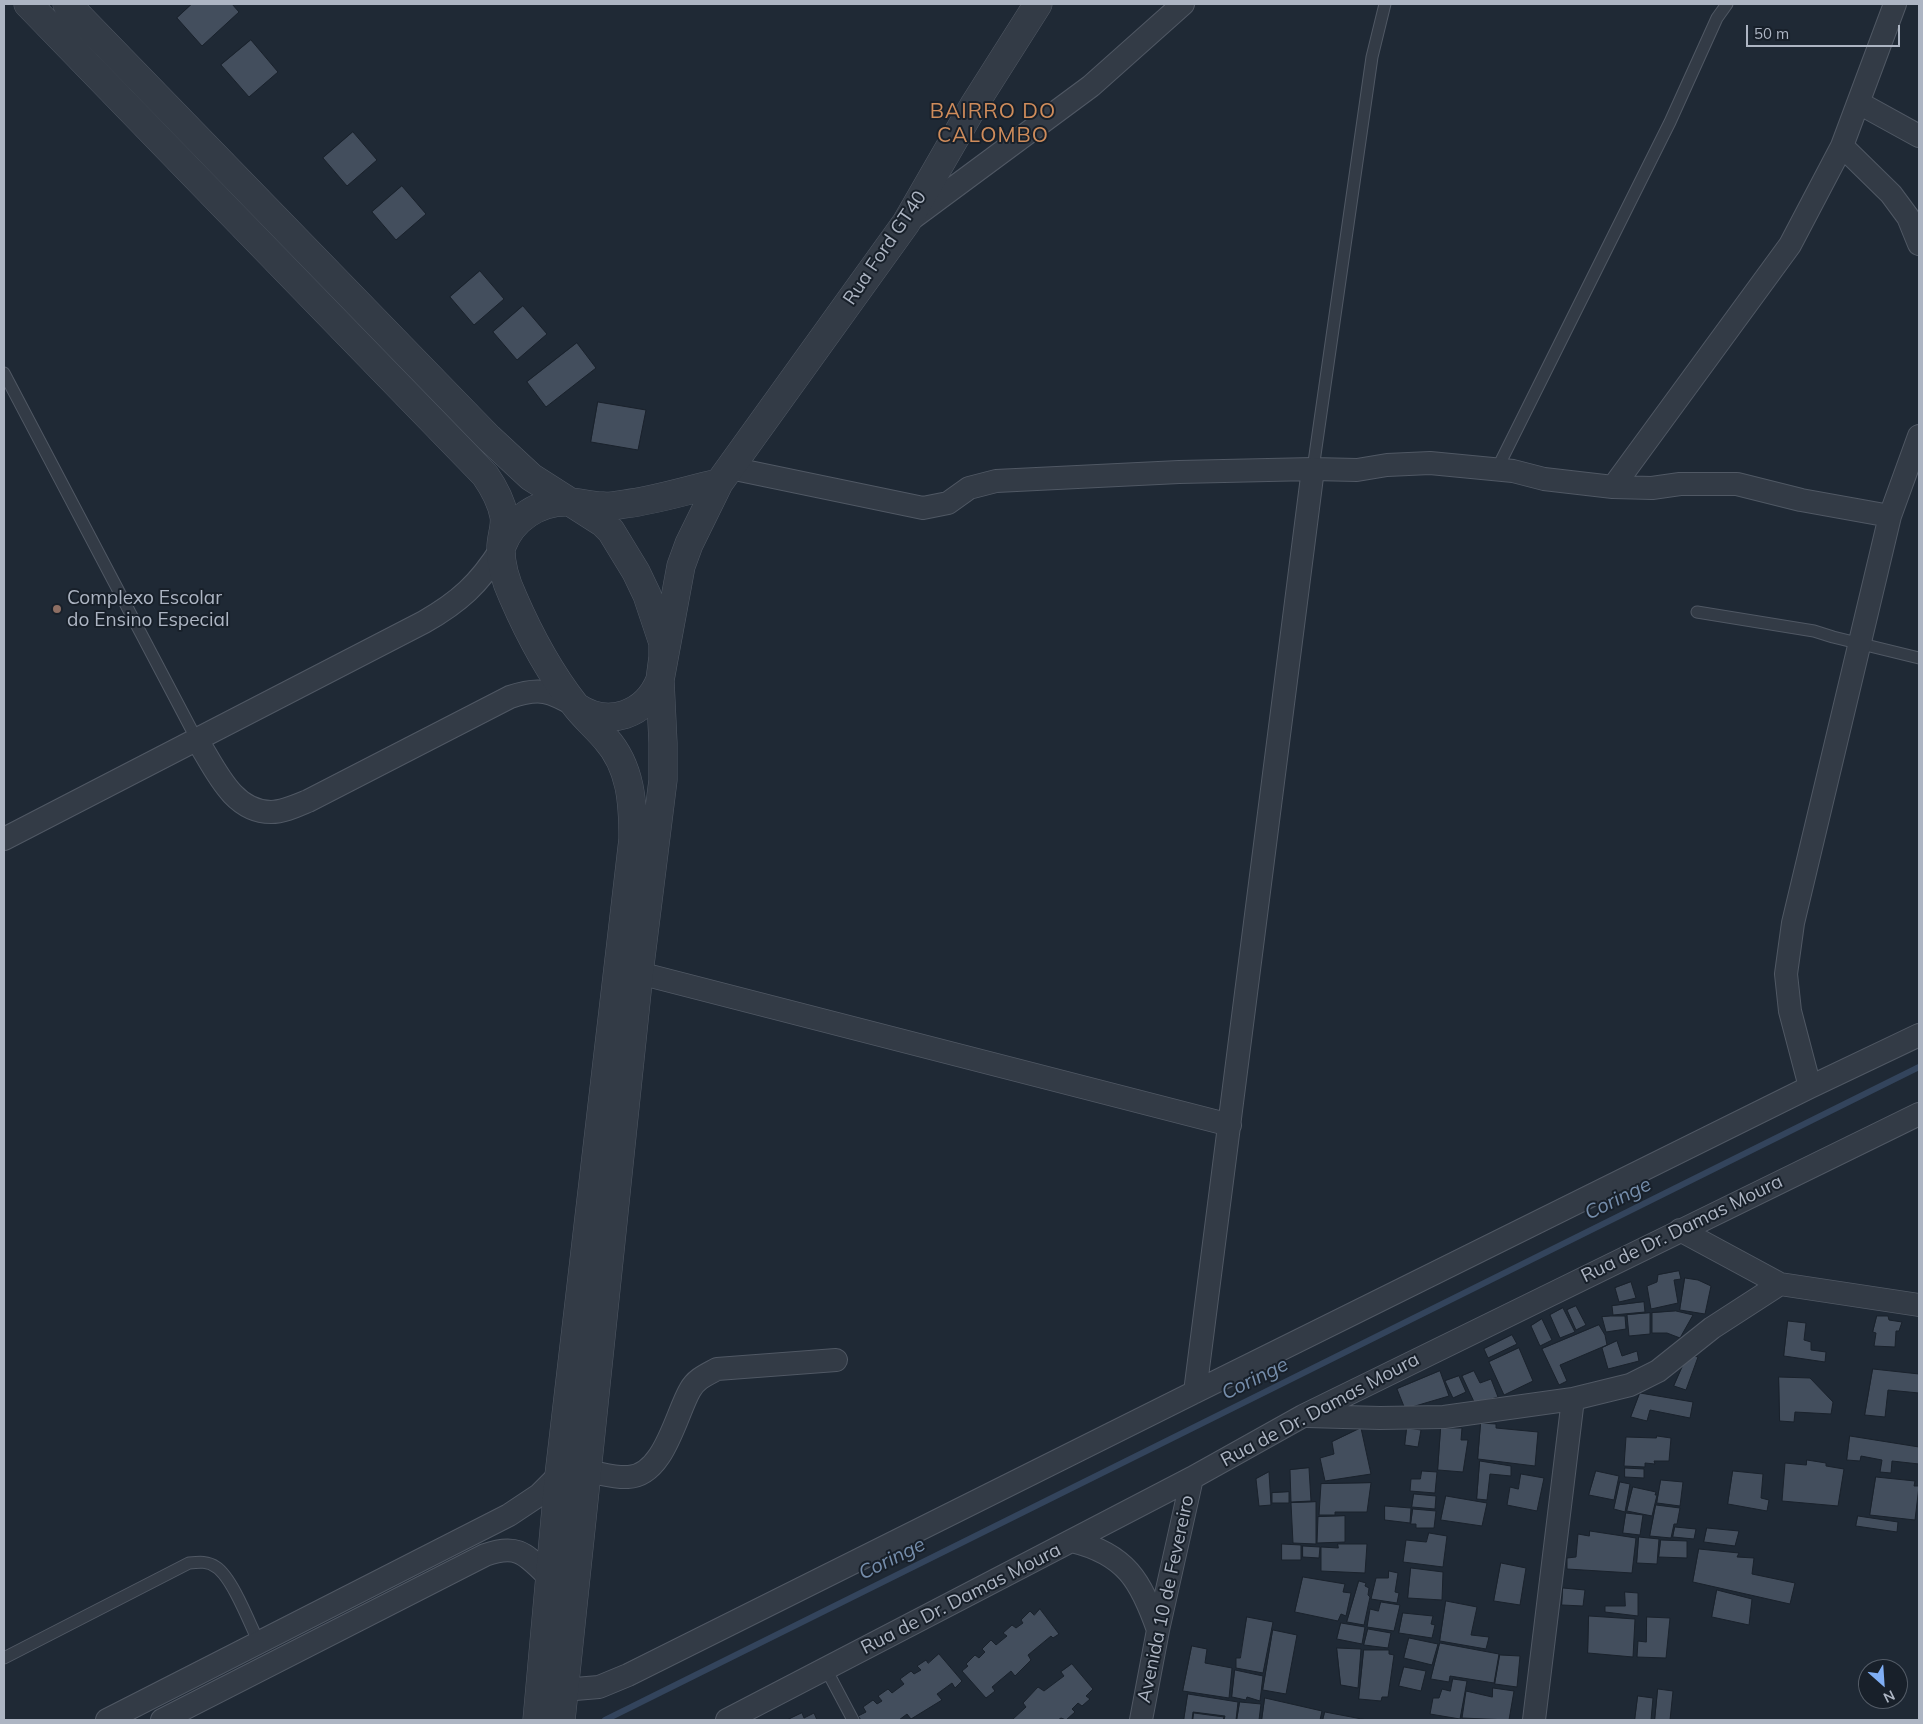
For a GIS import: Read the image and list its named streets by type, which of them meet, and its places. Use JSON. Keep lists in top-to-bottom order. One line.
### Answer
{"streets":{"street":["Rua Ford GT40","Rua de Dr. Damas Moura","Avenida 10 de Fevereiro"]},"crossings":[["Rua de Dr. Damas Moura","Avenida 10 de Fevereiro"]],"districts":["BAIRRO DO CALOMBO"],"water":["Coringe"],"places":["Complexo Escolar do Ensino Especial"],"scale_bar":"50 m","north":"bottom right"}
